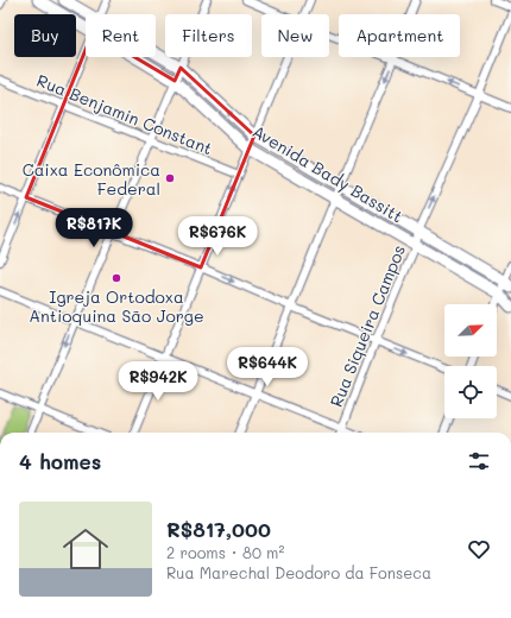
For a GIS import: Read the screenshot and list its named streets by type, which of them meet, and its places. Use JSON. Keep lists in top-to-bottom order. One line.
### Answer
{"streets":{"main road":["Avenida Bady Bassitt"],"street":["Rua Benjamin Constant","Rua Siqueira Campos"]},"crossings":[["Avenida Bady Bassitt","Rua Siqueira Campos"]],"places":["Caixa Econômica Federal","Igreja Ortodoxa Antioquina São Jorge"],"north":"top right","page":{"chip":["Buy","Rent","Filters","New","Apartment"],"price":["R$817K","R$676K","R$644K","R$942K"],"heading":"4 homes","list":[{"name":"R$817,000","note":"2 rooms · 80 m² · Rua Marechal Deodoro da Fonseca"}]}}
